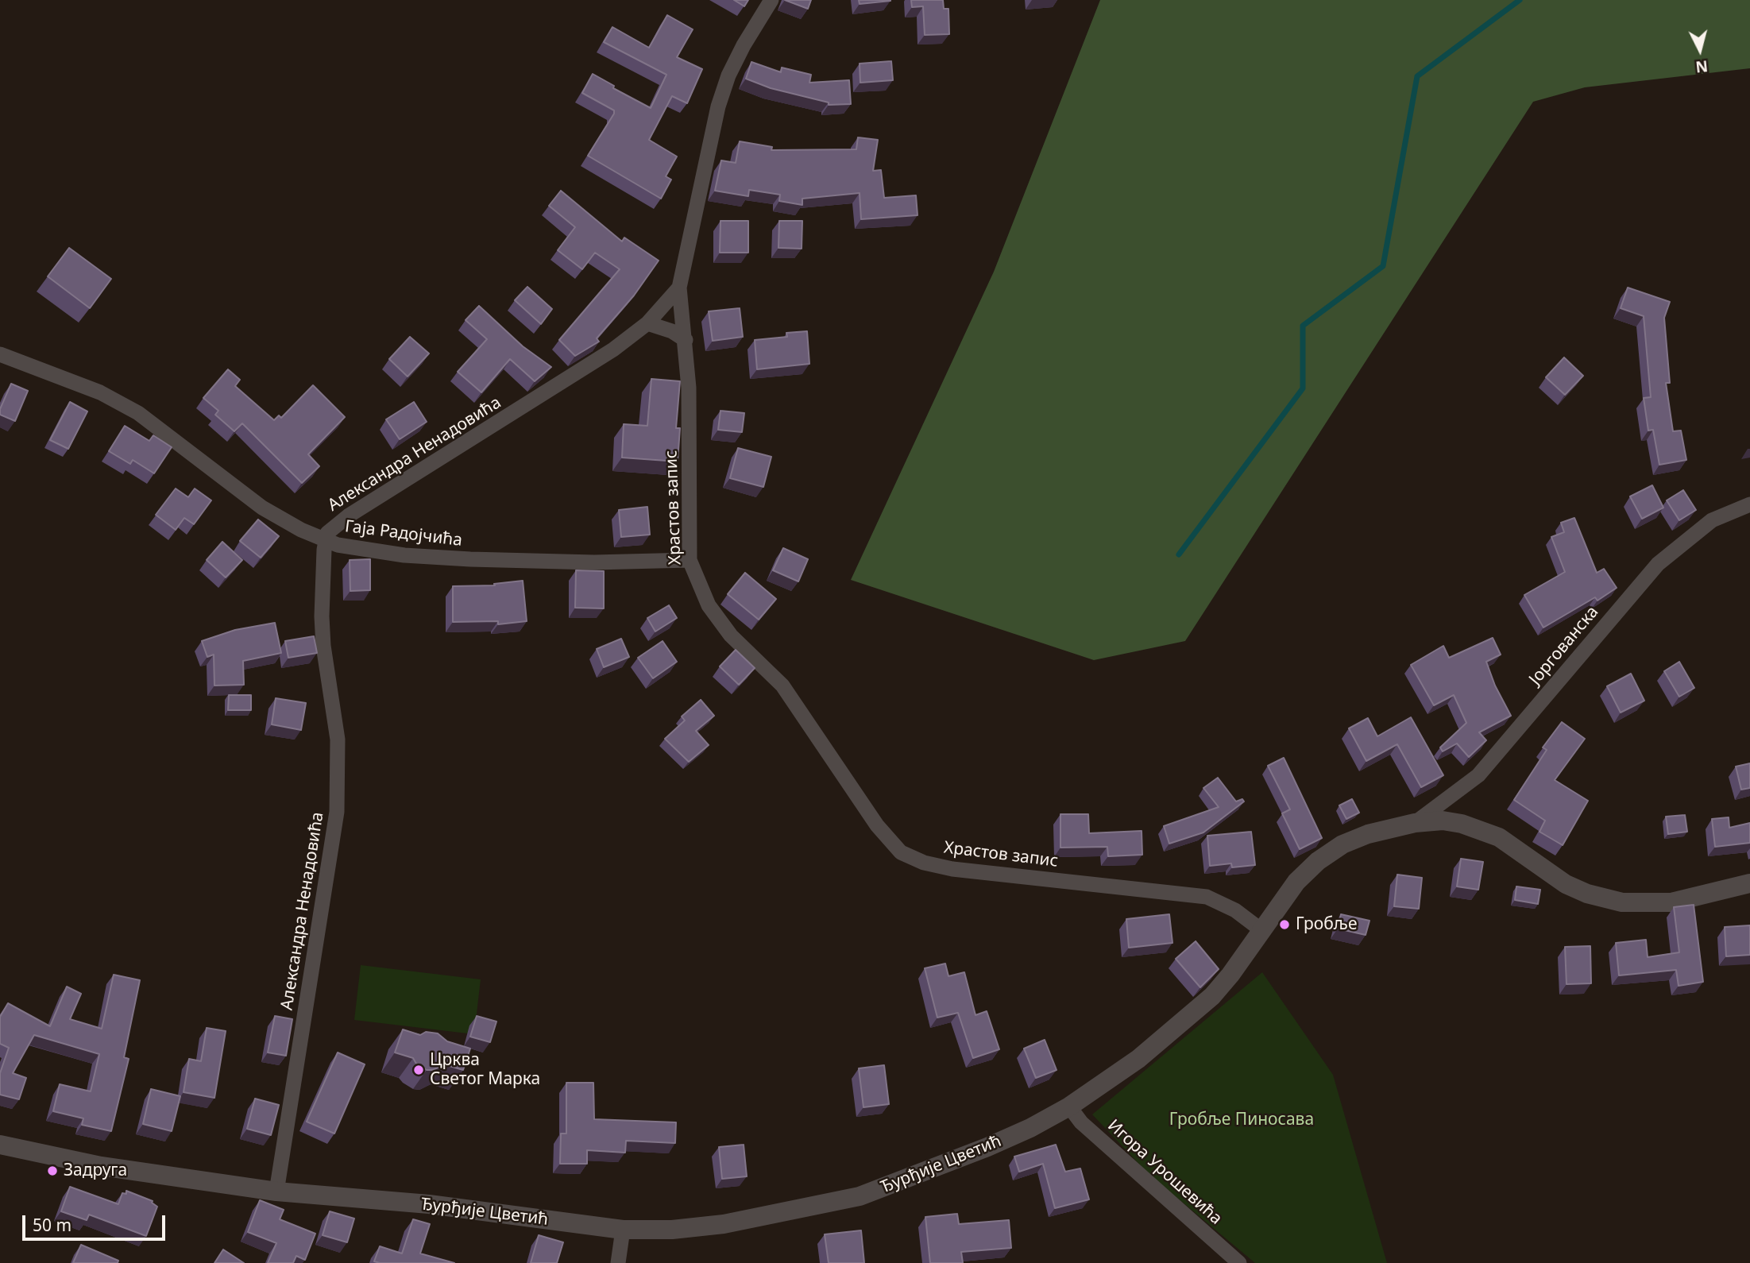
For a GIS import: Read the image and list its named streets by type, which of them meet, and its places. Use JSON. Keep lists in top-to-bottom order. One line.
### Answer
{"streets":{"street":["Александра Ненадовића","Храстов запис","Гаја Радојчића","Јоргованска","Ђурђије Цветић","Игора Урошевића"]},"crossings":[["Александра Ненадовића","Храстов запис"],["Александра Ненадовића","Гаја Радојчића"],["Александра Ненадовића","Ђурђије Цветић"],["Храстов запис","Гаја Радојчића"],["Храстов запис","Ђурђије Цветић"],["Јоргованска","Ђурђије Цветић"],["Ђурђије Цветић","Игора Урошевића"]],"parks":["Гробље Пиносава"],"places":["Гробље","Црква Светог Марка","Задруга"],"scale_bar":"50 m","north":"bottom"}
